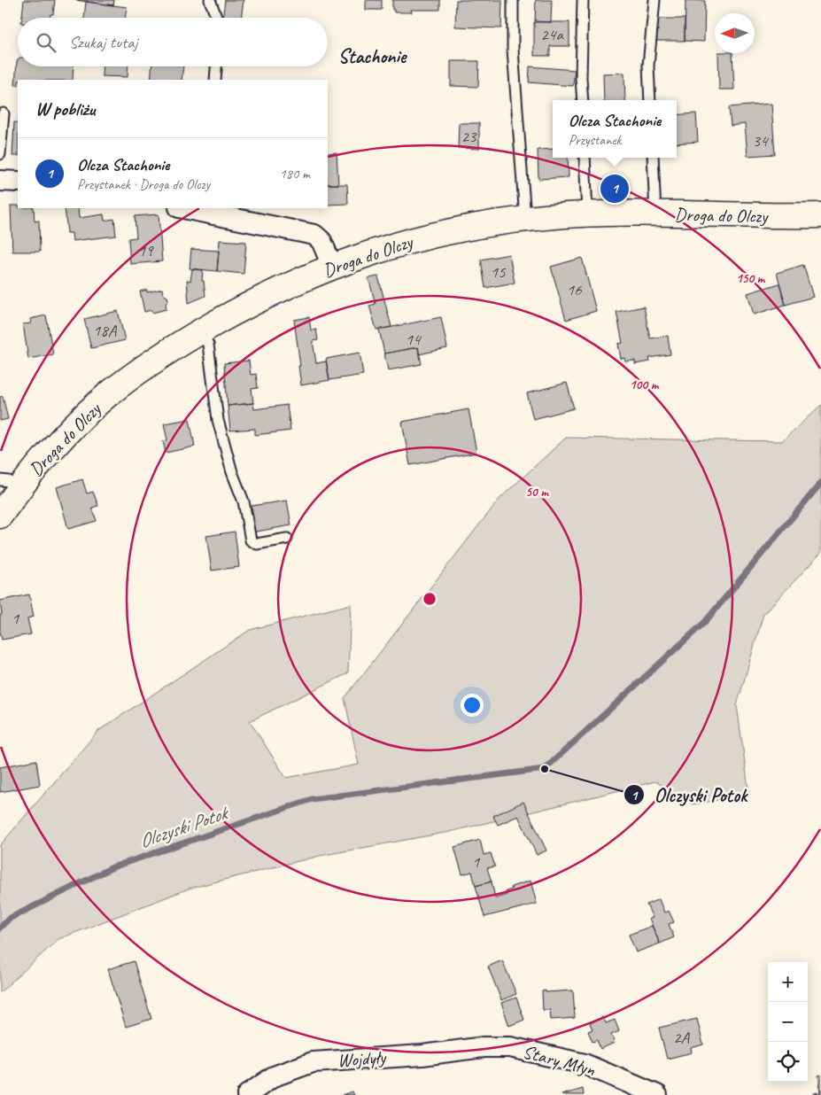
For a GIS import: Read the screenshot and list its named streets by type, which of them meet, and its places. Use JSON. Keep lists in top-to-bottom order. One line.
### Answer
{"streets":{"street":["Droga do Olczy","Wojdyły","Stary Młyn"]},"crossings":[["Wojdyły","Stary Młyn"]],"districts":["Stachonie"],"water":["Olczyski Potok"],"places":["Olczyski Potok"],"house_numbers":["24a","23","34","19","15","16","18A","14","1","1","2A"],"north":"left","page":{"search":"Szukaj tutaj","heading":"W pobliżu","popup":["Olcza Stachonie","Przystanek"],"list":[{"mark":"1","name":"Olcza Stachonie","note":"Przystanek · Droga do Olczy","value":"180 m"}],"pins":"1","map_buttons":["+","−"]},"rings":["150 m","100 m","50 m"]}
